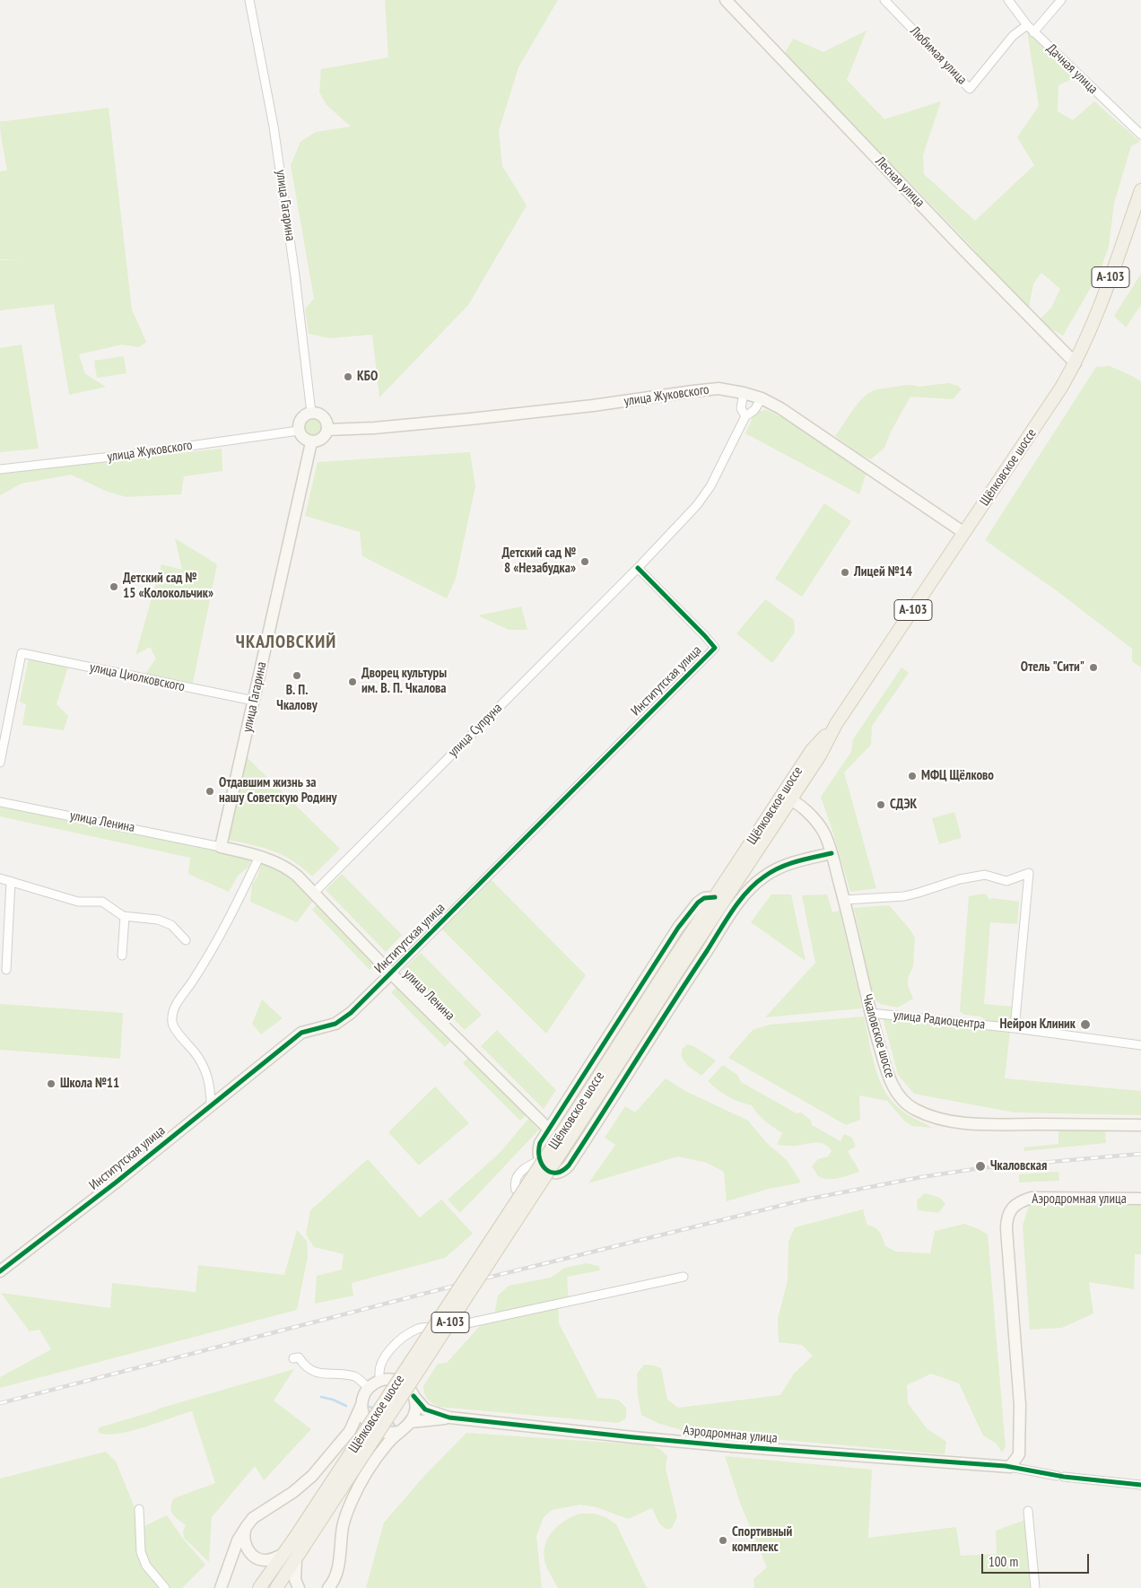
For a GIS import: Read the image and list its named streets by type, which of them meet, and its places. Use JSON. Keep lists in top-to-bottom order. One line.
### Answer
{"streets":{"main road":["А-103","Щёлковское шоссе"],"street":["Любимая улица","Дачная улица","Лесная улица","улица Гагарина","улица Жуковского","улица Циолковского","Институтская улица","улица Супруна","улица Ленина","улица Радиоцентра","Чкаловское шоссе","Аэродромная улица"]},"crossings":[["Любимая улица","Дачная улица"],["Лесная улица","Щёлковское шоссе"],["улица Гагарина","улица Жуковского"],["улица Гагарина","улица Циолковского"],["улица Гагарина","улица Ленина"],["улица Жуковского","Щёлковское шоссе"],["Щёлковское шоссе","Чкаловское шоссе"],["Институтская улица","улица Супруна"],["Институтская улица","улица Ленина"],["улица Супруна","улица Ленина"],["улица Радиоцентра","Чкаловское шоссе"]],"districts":["ЧКАЛОВСКИЙ"],"places":["КБО","Детский сад № 8 «Незабудка»","Лицей №14","Детский сад № 15 «Колокольчик»","Отель \"Сити\"","В. П. Чкалову","Дворец культуры им. В. П. Чкалова","МФЦ Щёлково","Отдавшим жизнь за нашу Советскую Родину","СДЭК","Нейрон Клиник","Школа №11","Чкаловская","Спортивный комплекс"],"scale_bar":"100 m"}
